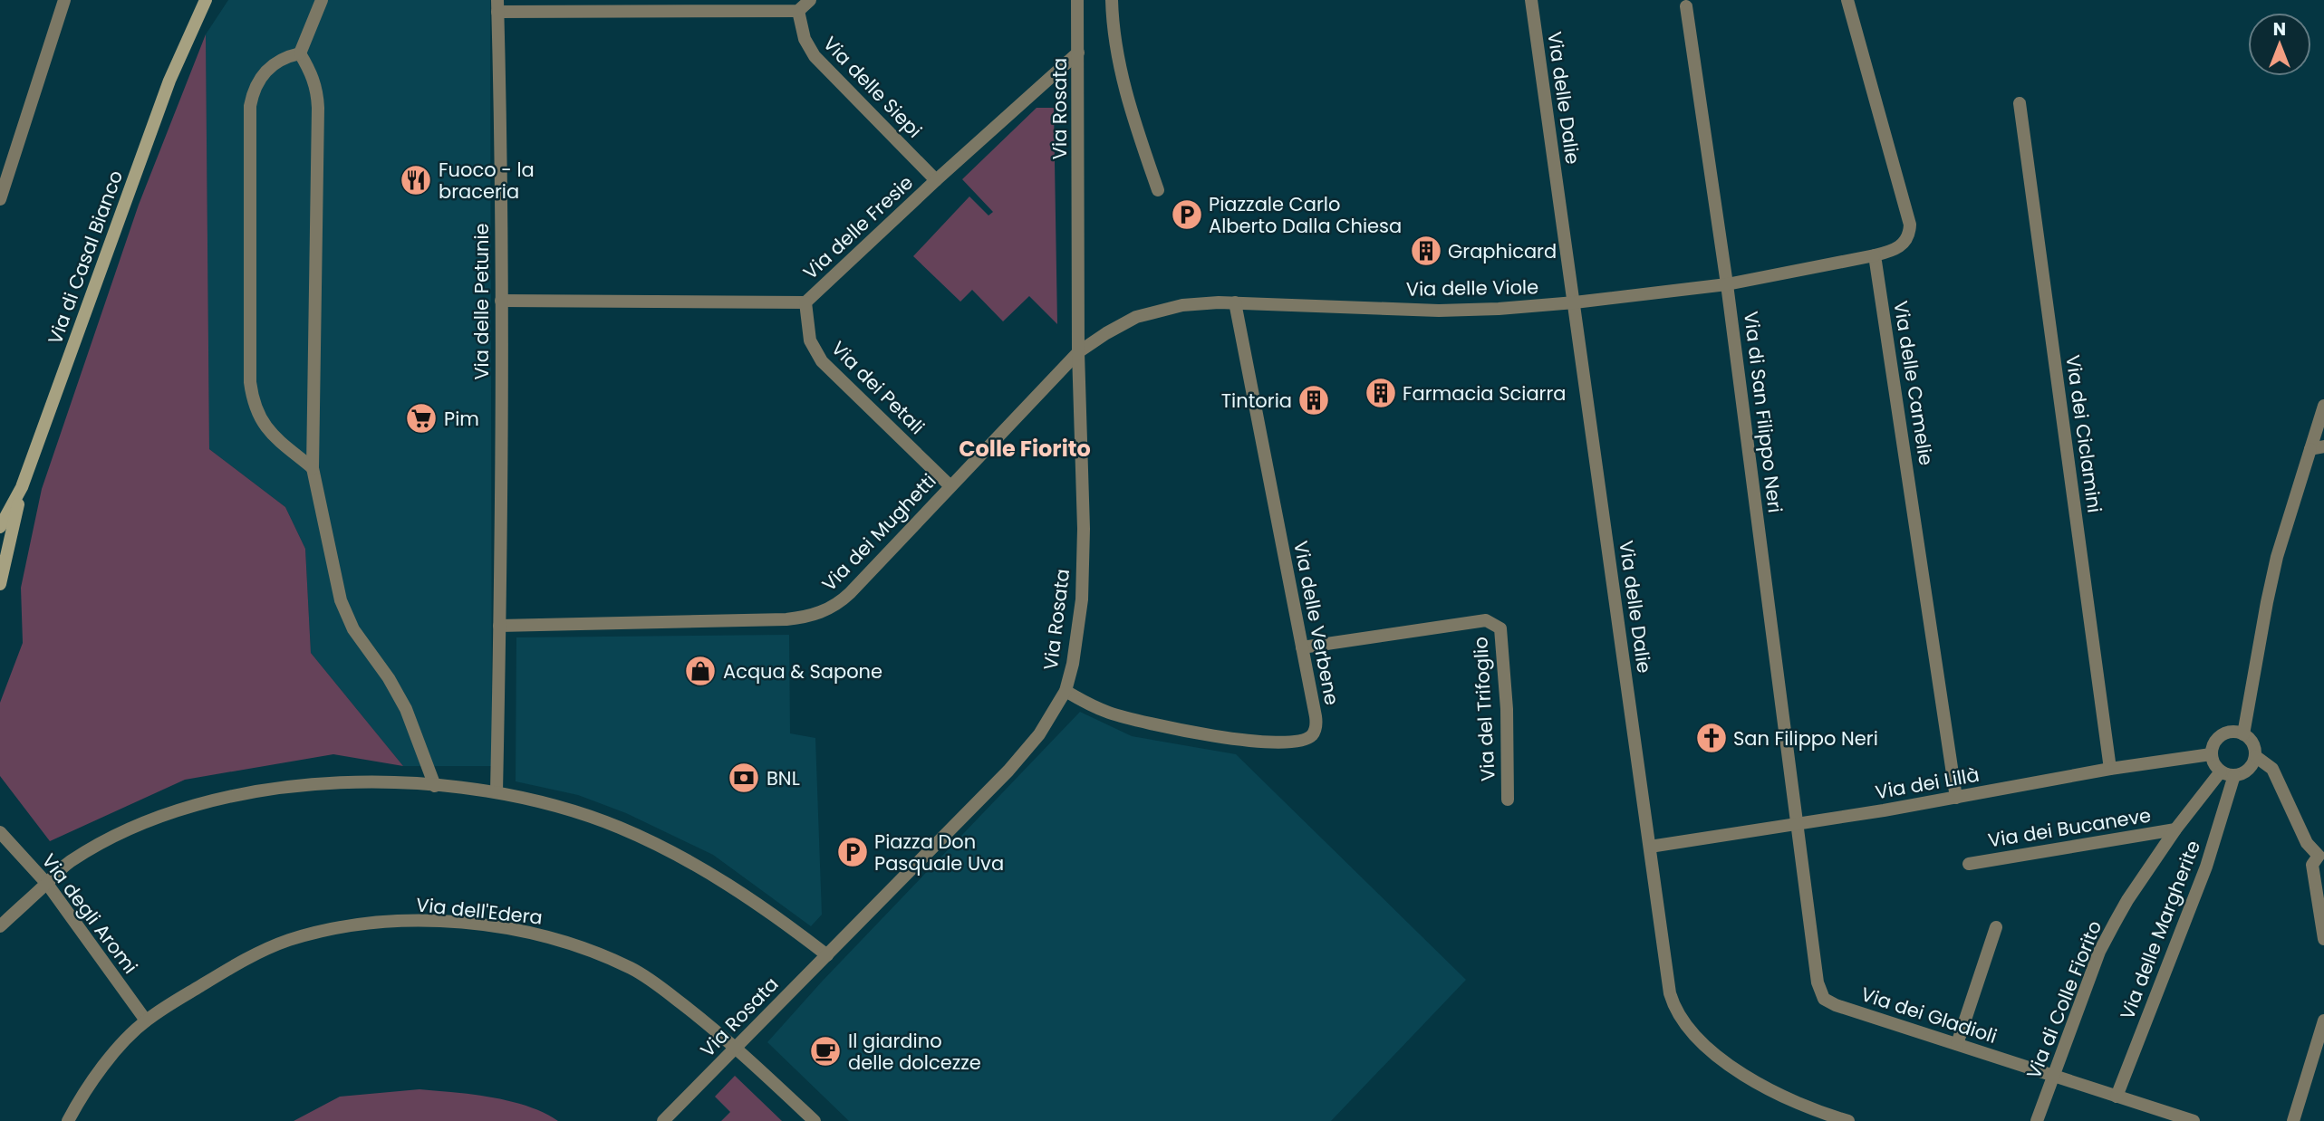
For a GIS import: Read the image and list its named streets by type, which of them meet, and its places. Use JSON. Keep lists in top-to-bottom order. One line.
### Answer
{"streets":{"main road":["Via di Casal Bianco"],"street":["Via delle Siepi","Via delle Dalie","Via Rosata","Via delle Fresie","Via delle Viole","Via delle Petunie","Via delle Camelie","Via dei Petali","Via di San Filippo Neri","Via dei Ciclamini","Via dei Mughetti","Via delle Verbene","Via del Trifoglio","Via dei Lillà","Via dei Bucaneve","Via dell'Edera","Via degli Aromi","Via delle Margherite","Via di Colle Fiorito","Via dei Gladioli"]},"crossings":[["Via delle Siepi","Via delle Fresie"],["Via delle Dalie","Via delle Viole"],["Via delle Dalie","Via dei Lillà"],["Via Rosata","Via delle Fresie"],["Via Rosata","Via delle Viole"],["Via Rosata","Via dei Mughetti"],["Via Rosata","Via delle Verbene"],["Via Rosata","Via dell'Edera"],["Via delle Fresie","Via delle Petunie"],["Via delle Fresie","Via dei Petali"],["Via delle Viole","Via delle Camelie"],["Via delle Viole","Via di San Filippo Neri"],["Via delle Viole","Via dei Mughetti"],["Via delle Viole","Via delle Verbene"],["Via delle Petunie","Via dei Mughetti"],["Via delle Camelie","Via dei Lillà"],["Via dei Petali","Via dei Mughetti"],["Via di San Filippo Neri","Via dei Lillà"],["Via di San Filippo Neri","Via dei Gladioli"],["Via dei Ciclamini","Via dei Lillà"],["Via delle Verbene","Via del Trifoglio"],["Via dei Lillà","Via delle Margherite"],["Via dei Lillà","Via di Colle Fiorito"],["Via dei Lillà","Via dei Gladioli"],["Via dei Bucaneve","Via di Colle Fiorito"],["Via dell'Edera","Via degli Aromi"],["Via delle Margherite","Via di Colle Fiorito"],["Via delle Margherite","Via dei Gladioli"],["Via di Colle Fiorito","Via dei Gladioli"]],"districts":["Colle Fiorito"],"places":{"restaurant":["Fuoco - la braceria"],"parking":["Piazzale Carlo Alberto Dalla Chiesa","Piazza Don Pasquale Uva"],"building":["Graphicard","Farmacia Sciarra","Tintoria"],"supermarket":["Pim"],"shop":["Acqua & Sapone"],"church":["San Filippo Neri"],"bank":["BNL"],"cafe":["Il giardino delle dolcezze"]},"north":"top"}
